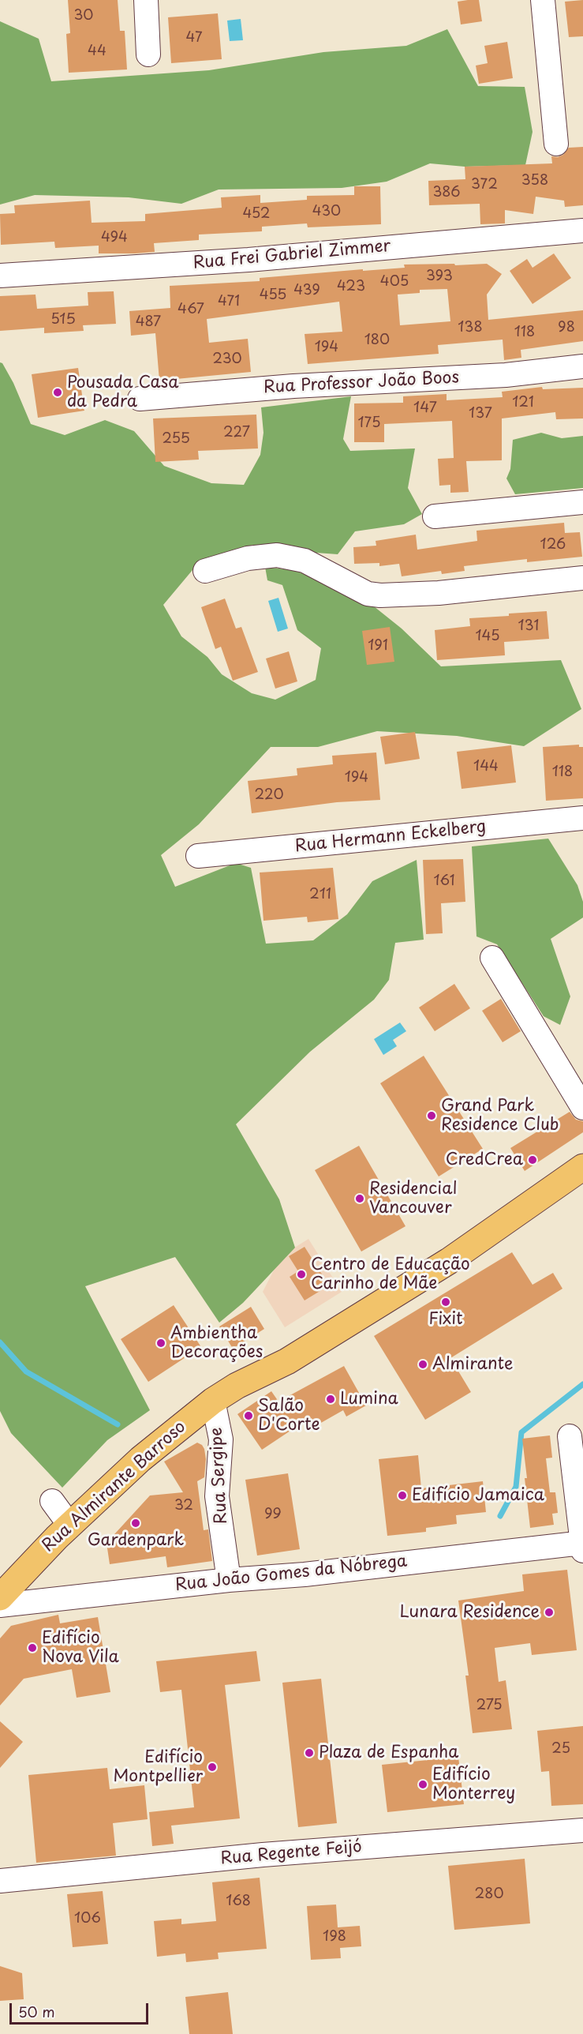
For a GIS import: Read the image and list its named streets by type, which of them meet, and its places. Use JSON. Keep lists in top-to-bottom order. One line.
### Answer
{"streets":{"main road":["Rua Almirante Barroso"],"street":["Rua Frei Gabriel Zimmer","Rua Professor João Boos","Rua Hermann Eckelberg","Rua Sergipe","Rua João Gomes da Nóbrega","Rua Regente Feijó"]},"crossings":[["Rua Sergipe","Rua Almirante Barroso"],["Rua Sergipe","Rua João Gomes da Nóbrega"]],"places":["Pousada Casa da Pedra","Grand Park Residence Club","CredCrea","Residencial Vancouver","Centro de Educação Carinho de Mãe","Fixit","Ambientha Decorações","Almirante","Lumina","Salão D'Corte","Edifício Jamaica","Gardenpark","Lunara Residence","Edifício Nova Vila","Plaza de Espanha","Edifício Montpellier","Edifício Monterrey"],"house_numbers":["30","47","44","358","372","386","430","452","494","393","405","423","439","455","471","467","515","487","138","98","118","180","194","230","121","147","137","175","227","255","126","131","145","191","144","118","194","220","161","211","32","99","275","25","280","168","106","198"],"scale_bar":"50 m"}
